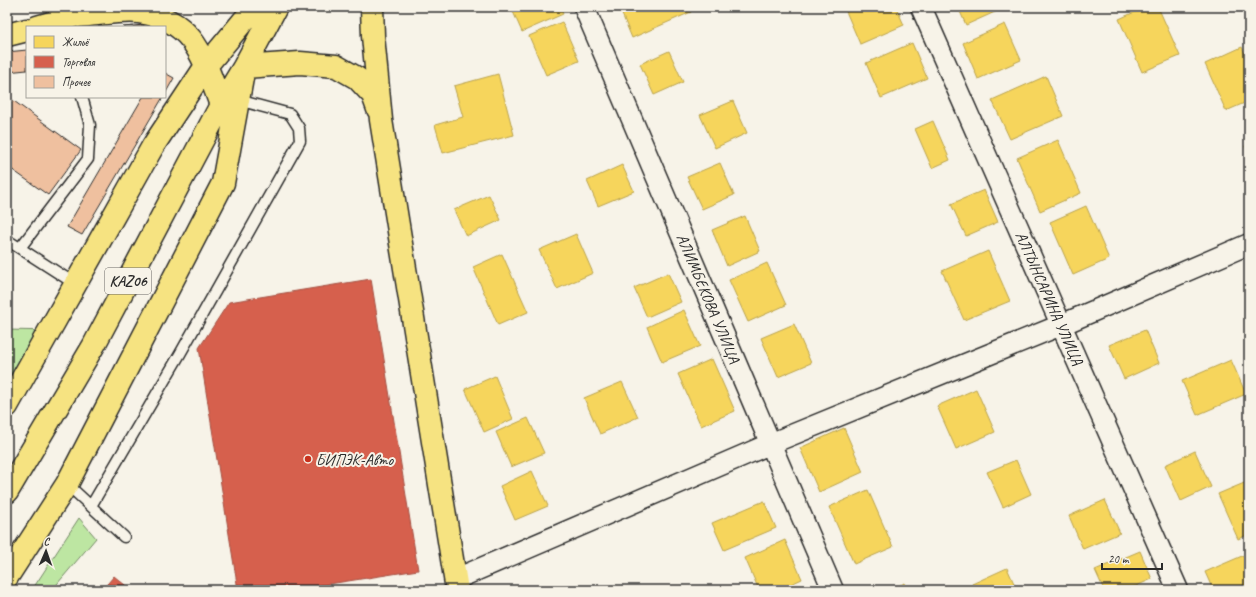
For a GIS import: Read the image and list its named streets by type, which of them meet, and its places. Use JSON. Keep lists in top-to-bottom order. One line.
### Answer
{"streets":{"highway":["KАZ06"],"street":["АЛИМБЕКОВА УЛИЦА","АЛТЫНСАРИНА УЛИЦА"]},"places":["БИПЭК-Авто"],"legend":["Жильё","Торговля","Прочее"],"scale_bar":"20 m","north":"top"}
